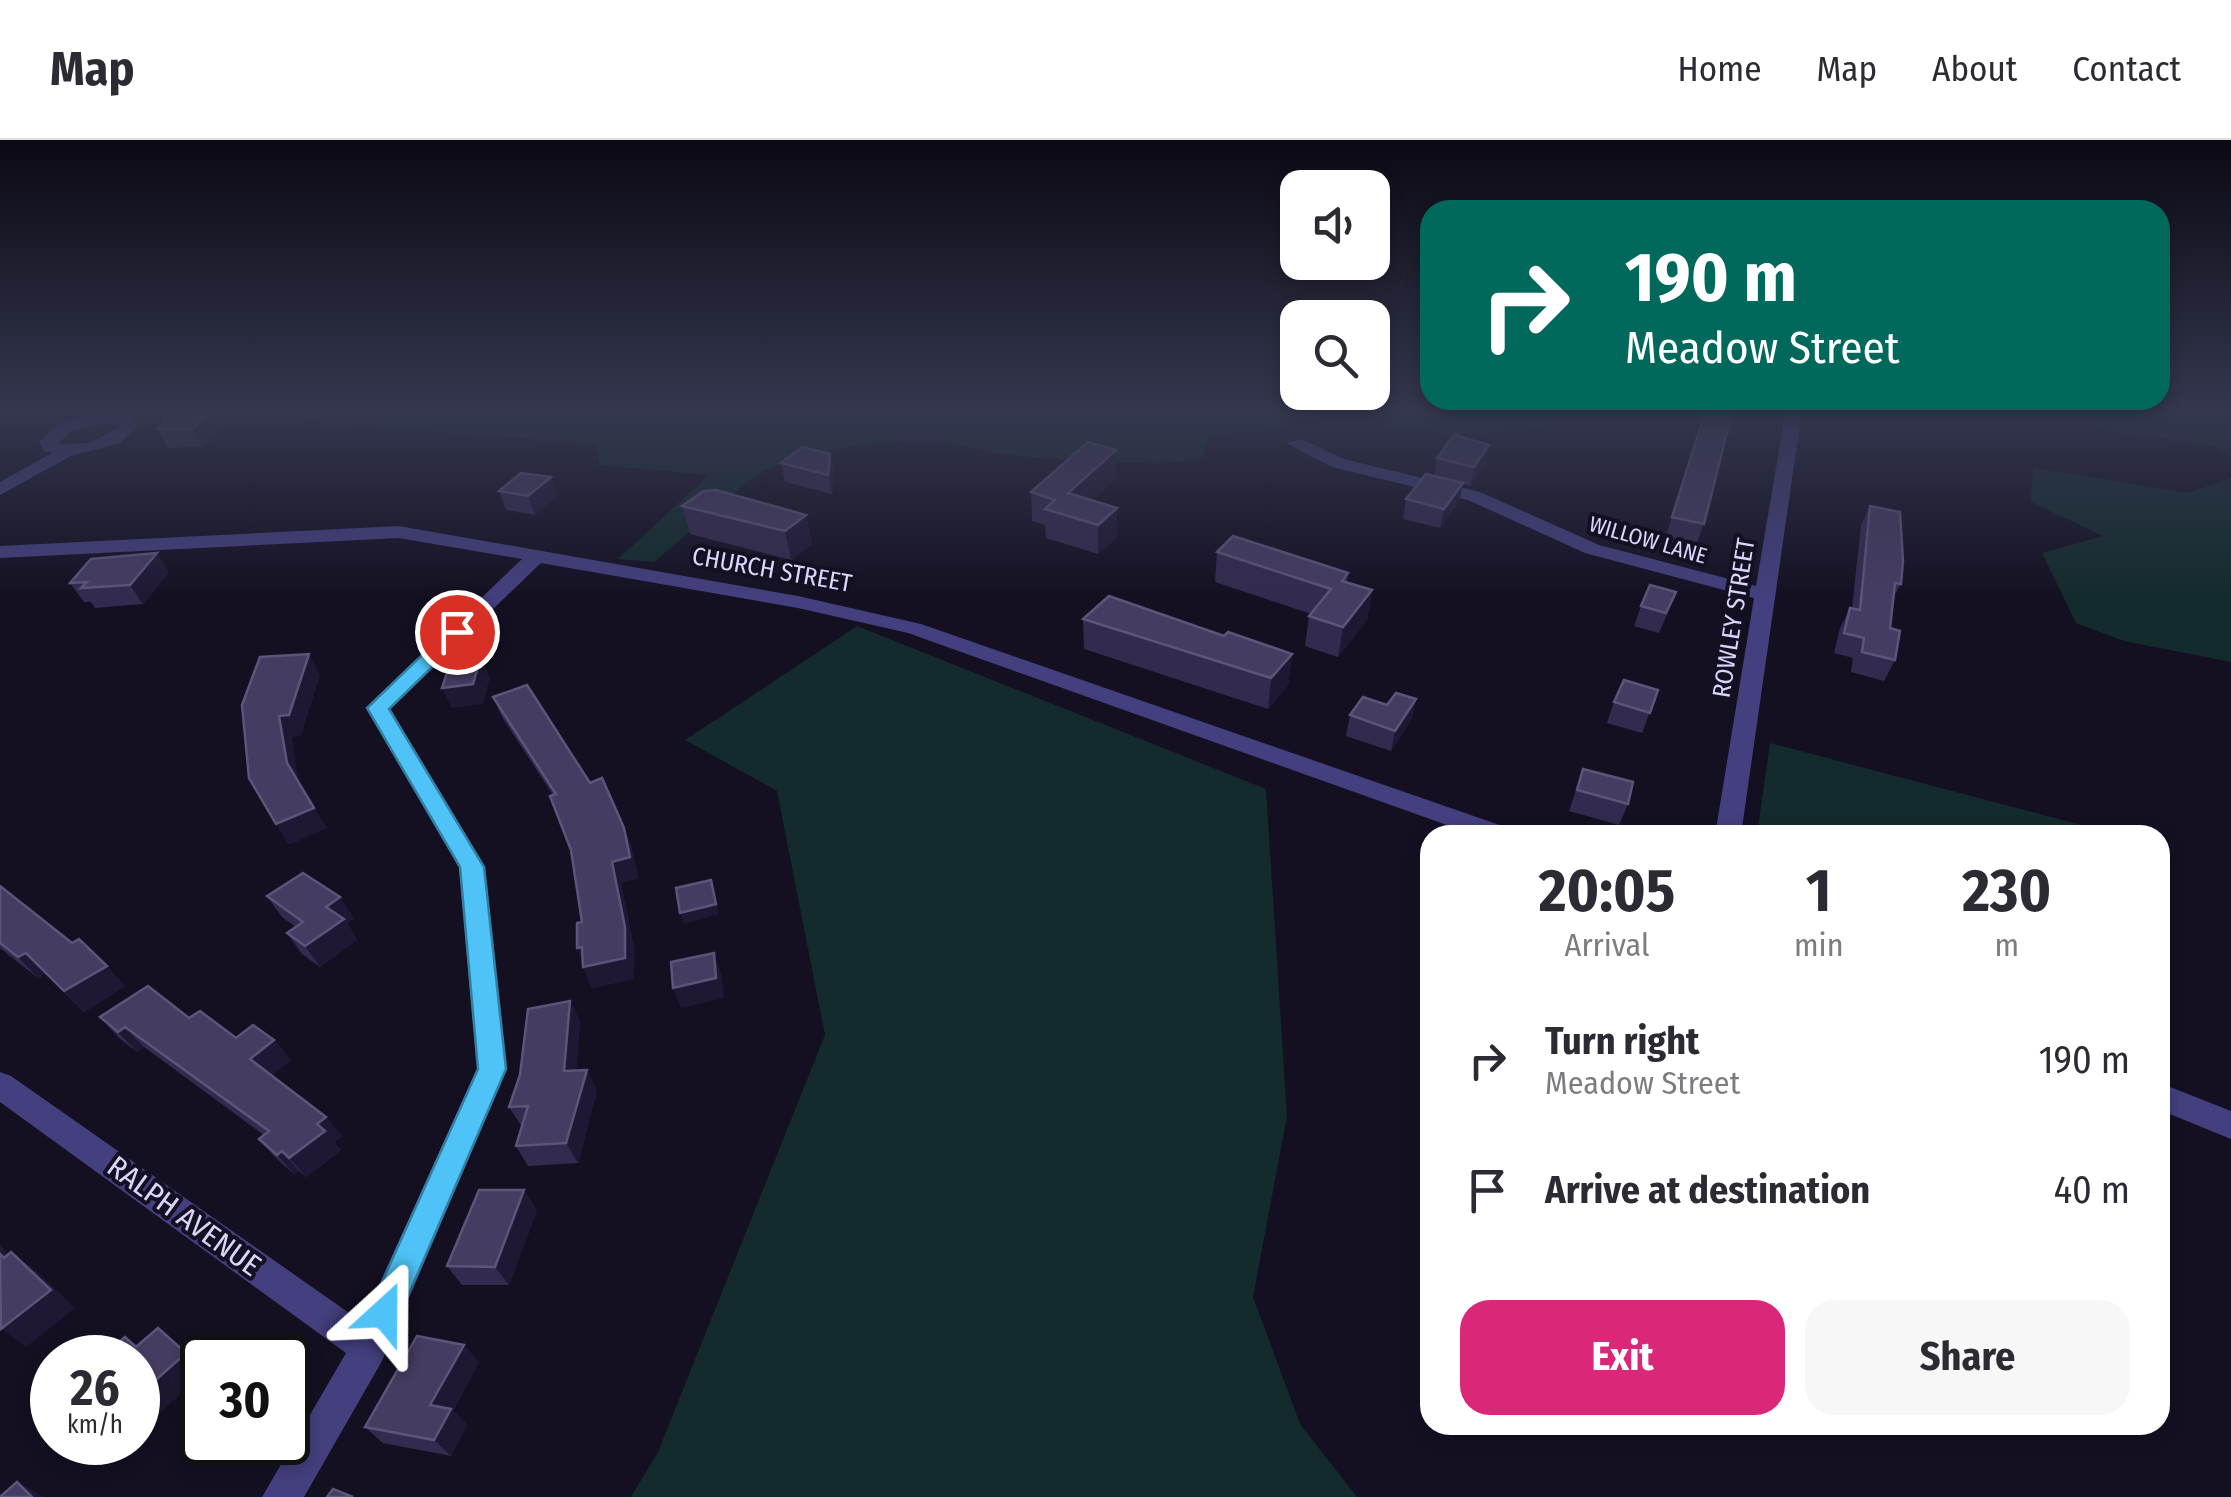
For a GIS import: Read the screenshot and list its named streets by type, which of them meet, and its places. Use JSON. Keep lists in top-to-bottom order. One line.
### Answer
{"streets":{"street":["WILLOW LANE","CHURCH STREET","ROWLEY STREET","RALPH AVENUE"]},"crossings":[["WILLOW LANE","ROWLEY STREET"]],"page":{"header":"Map","nav":["Home","Map","About","Contact"],"turn":["190 m","Meadow Street"],"eta":["20:05","Arrival","1","min","230","m"],"list":[{"name":"Turn right","note":"Meadow Street","value":"190 m"},{"name":"Arrive at destination","value":"40 m"}],"buttons":["Exit","Share"],"speed":"26 km/h","limit":"30"}}
